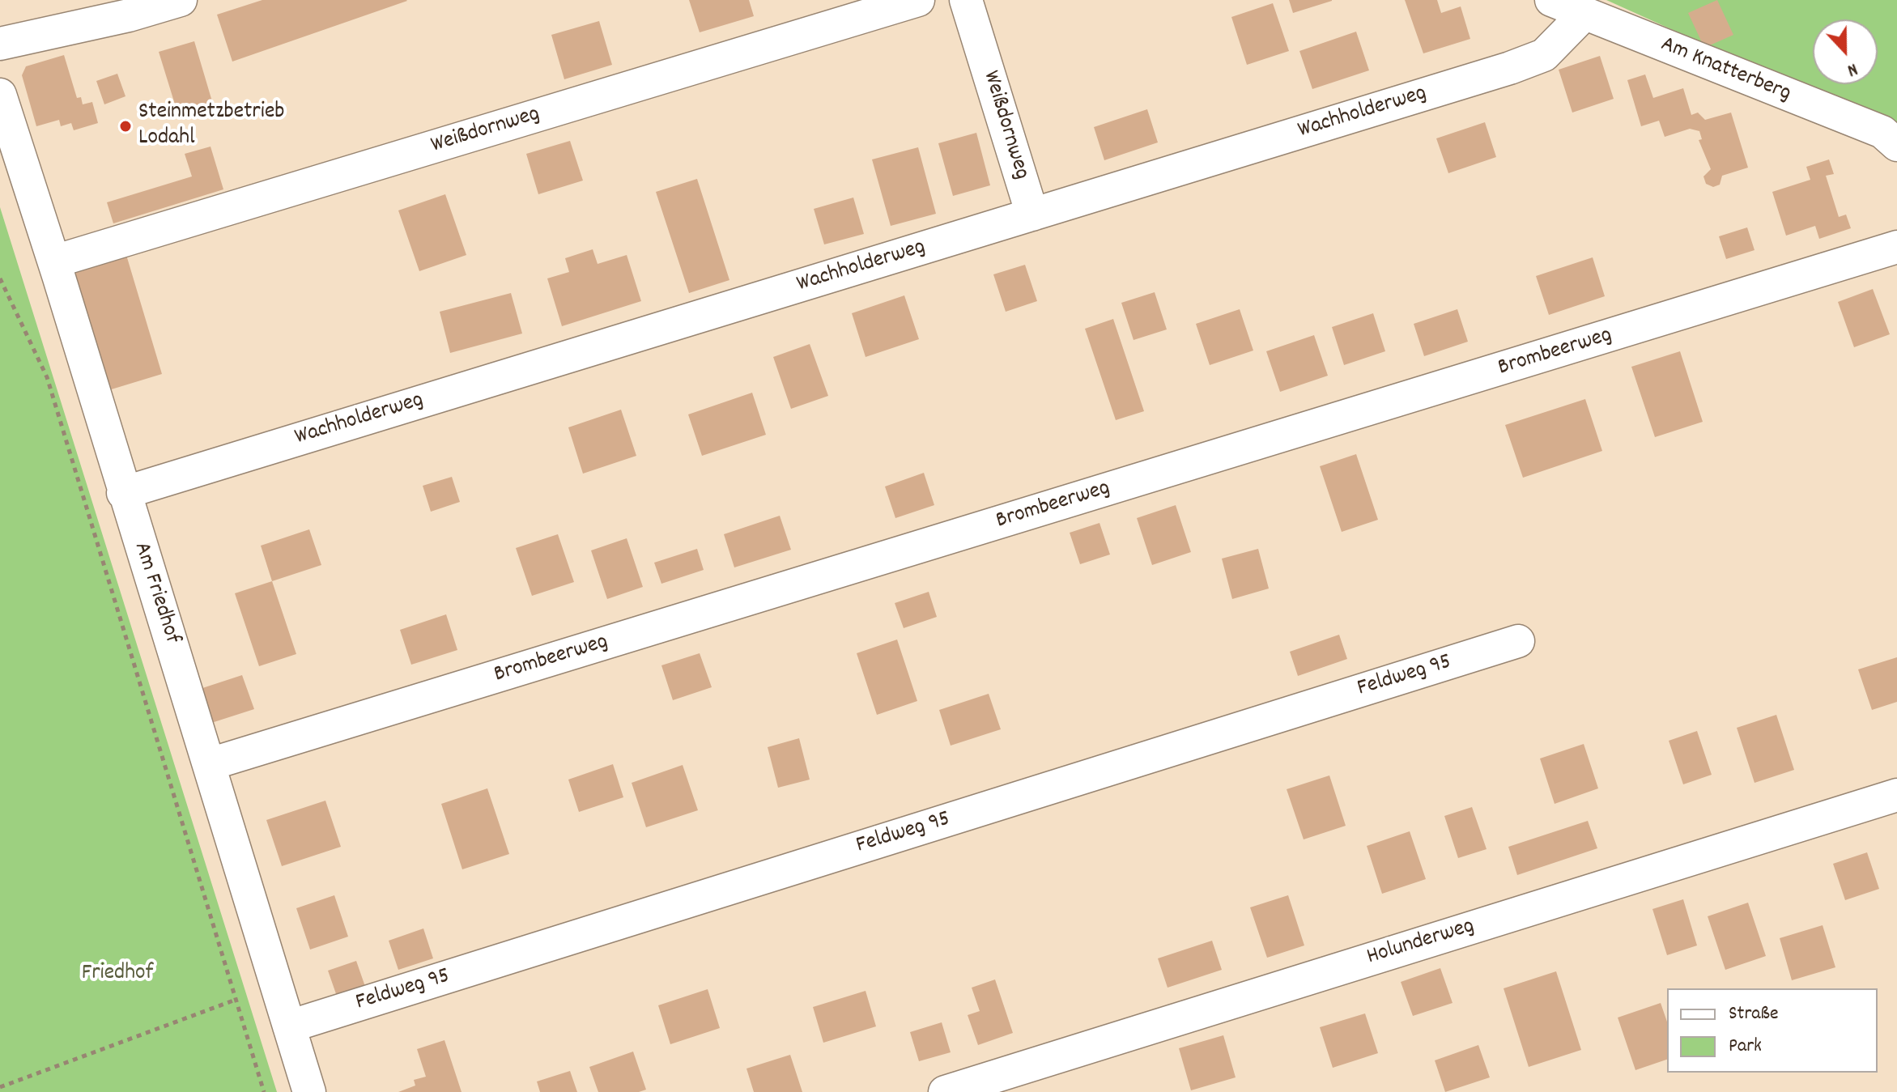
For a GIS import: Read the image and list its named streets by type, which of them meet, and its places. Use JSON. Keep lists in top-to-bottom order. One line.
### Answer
{"streets":{"street":["Am Knatterberg","Wachholderweg","Weißdornweg","Brombeerweg","Am Friedhof","Feldweg 95","Holunderweg"]},"crossings":[["Am Knatterberg","Wachholderweg"],["Wachholderweg","Weißdornweg"],["Wachholderweg","Am Friedhof"],["Weißdornweg","Am Friedhof"],["Brombeerweg","Am Friedhof"],["Am Friedhof","Feldweg 95"]],"parks":["Friedhof"],"places":["Steinmetzbetrieb Lodahl"],"legend":["Straße","Park"],"north":"bottom"}
